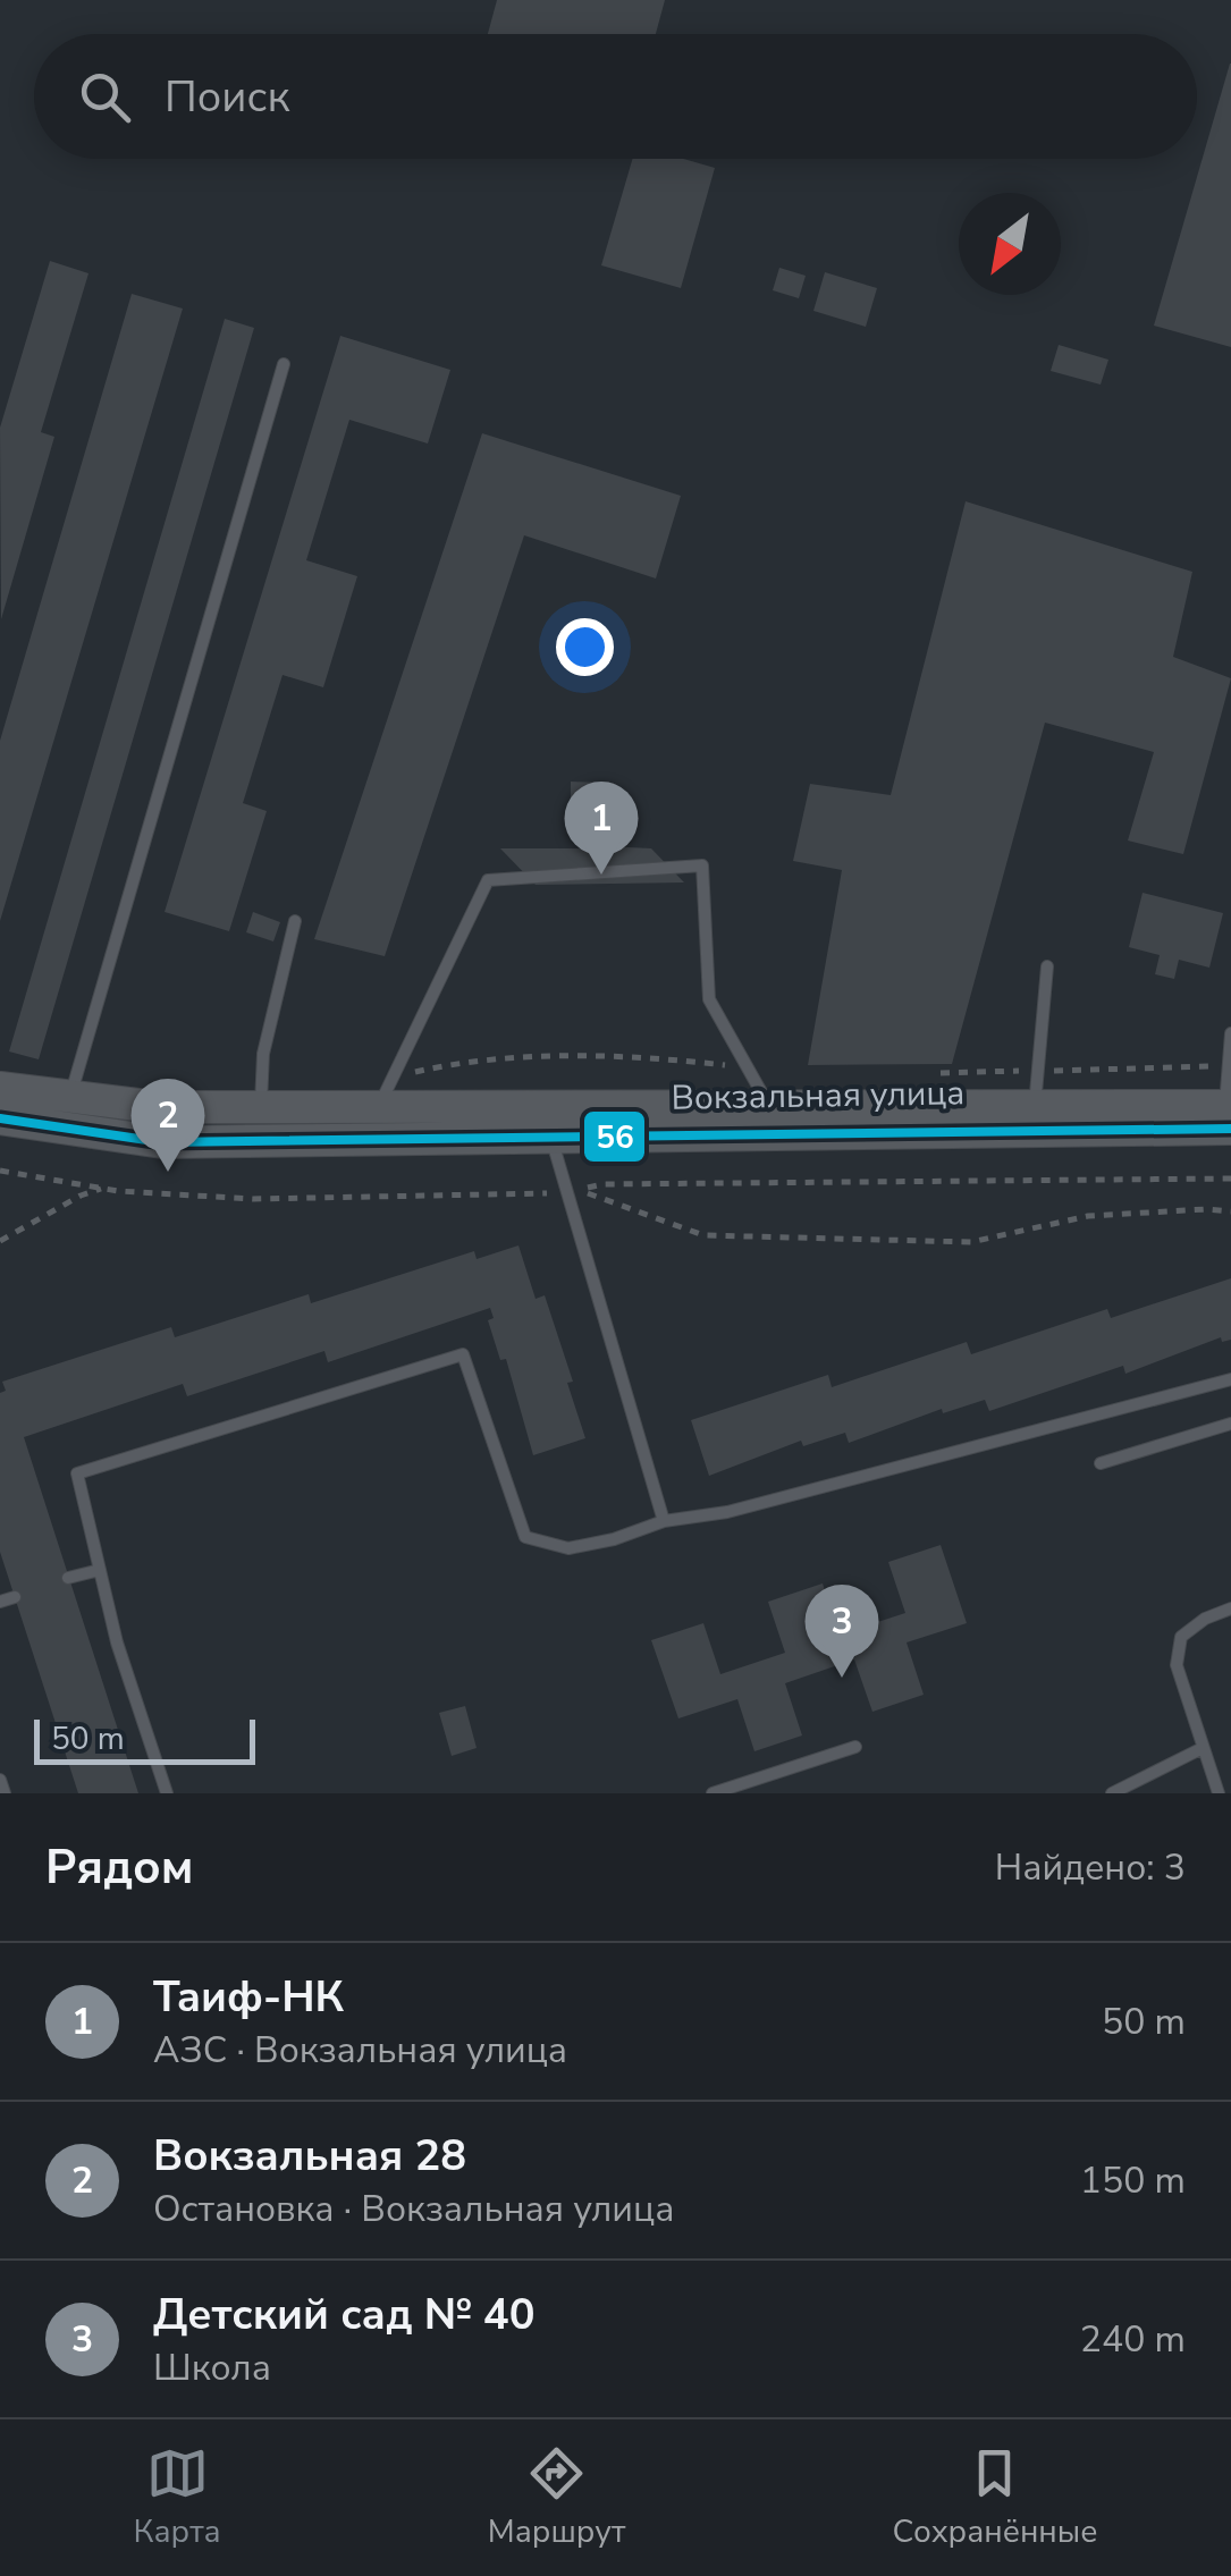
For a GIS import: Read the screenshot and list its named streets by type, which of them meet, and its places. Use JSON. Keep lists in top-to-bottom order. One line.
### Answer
{"streets":{"main road":["Вокзальная улица"]},"lines":["transit line 56"],"scale_bar":"50 m","north":"bottom left","page":{"search":"Поиск","pins":["1","2","3"],"scale":"50 m","heading":["Рядом","Найдено: 3"],"list":[{"mark":"1","name":"Таиф-НК","note":"АЗС · Вокзальная улица","value":"50 m"},{"mark":"2","name":"Вокзальная 28","note":"Остановка · Вокзальная улица","value":"150 m"},{"mark":"3","name":"Детский сад № 40","note":"Школа","value":"240 m"}],"nav":["Карта","Маршрут","Сохранённые"]}}
